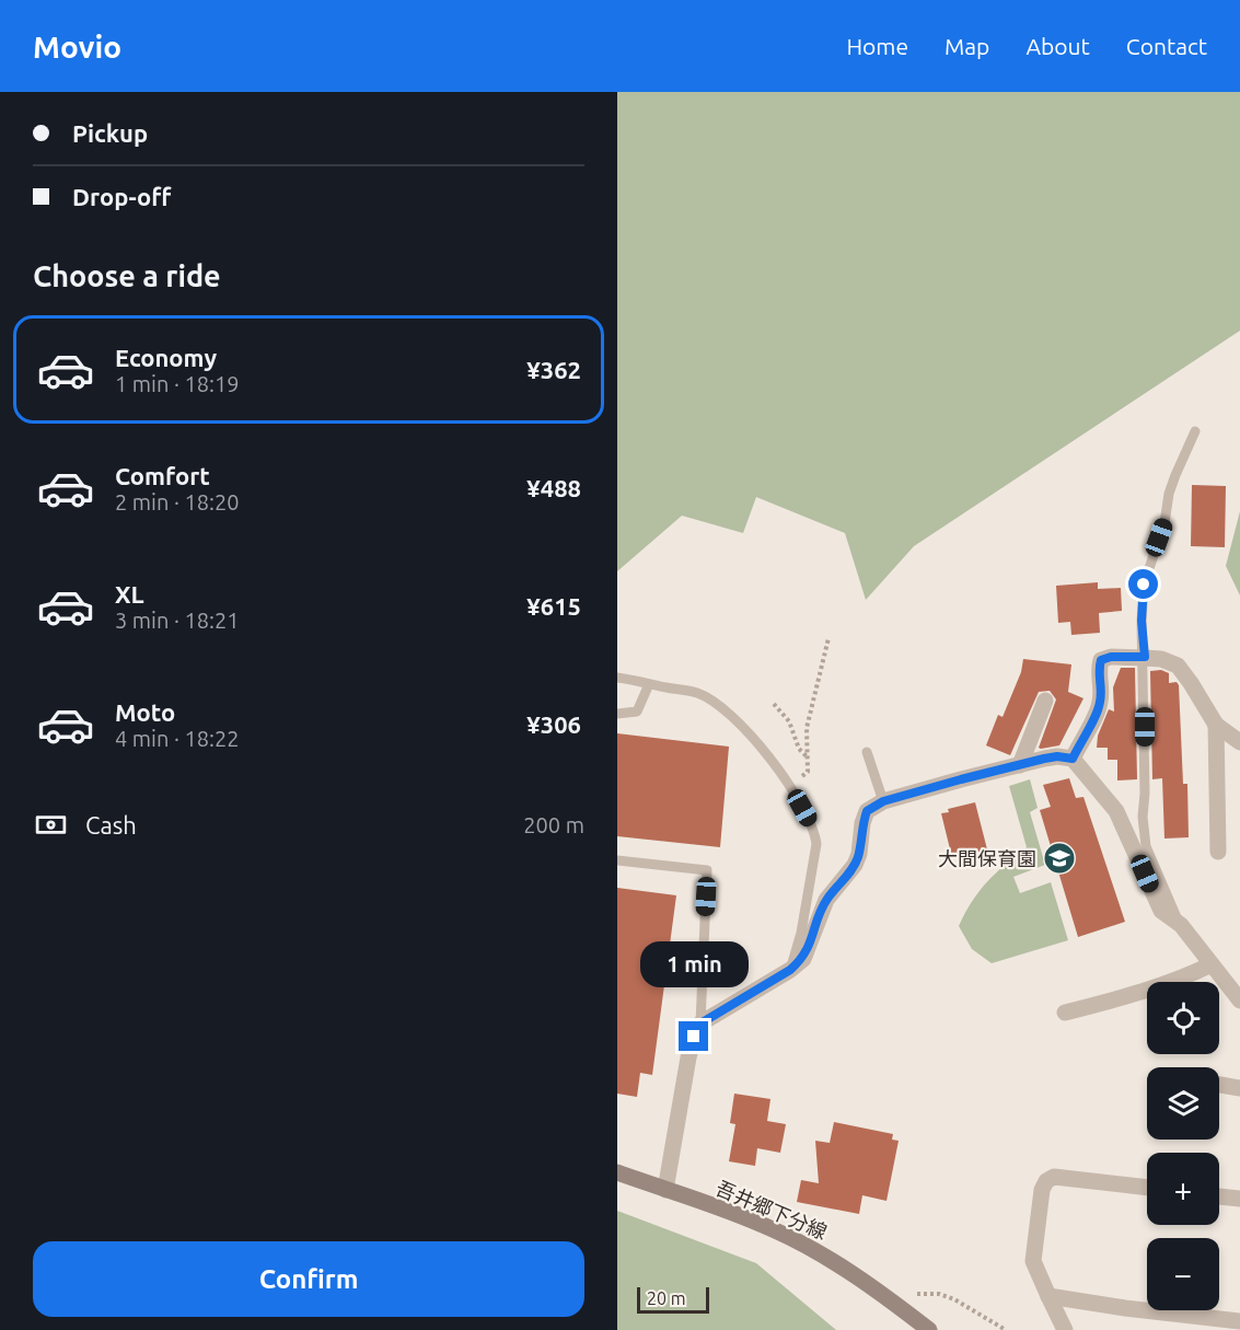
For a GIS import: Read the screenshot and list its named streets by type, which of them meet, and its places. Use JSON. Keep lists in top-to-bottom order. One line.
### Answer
{"streets":{"main road":["吾井郷下分線"]},"places":{"school or university":["大間保育園"]},"scale_bar":"20 m","page":{"header":"Movio","nav":["Home","Map","About","Contact"],"banner":["Pickup","Drop-off"],"heading":"Choose a ride","list":[{"name":"Economy","note":"1 min · 18:19","value":"¥362"},{"name":"Comfort","note":"2 min · 18:20","value":"¥488"},{"name":"XL","note":"3 min · 18:21","value":"¥615"},{"name":"Moto","note":"4 min · 18:22","value":"¥306"}],"pay":["Cash","200 m"],"bubble":"1 min","map_buttons":["+","−"],"buttons":"Confirm","scale":"20 m"}}
